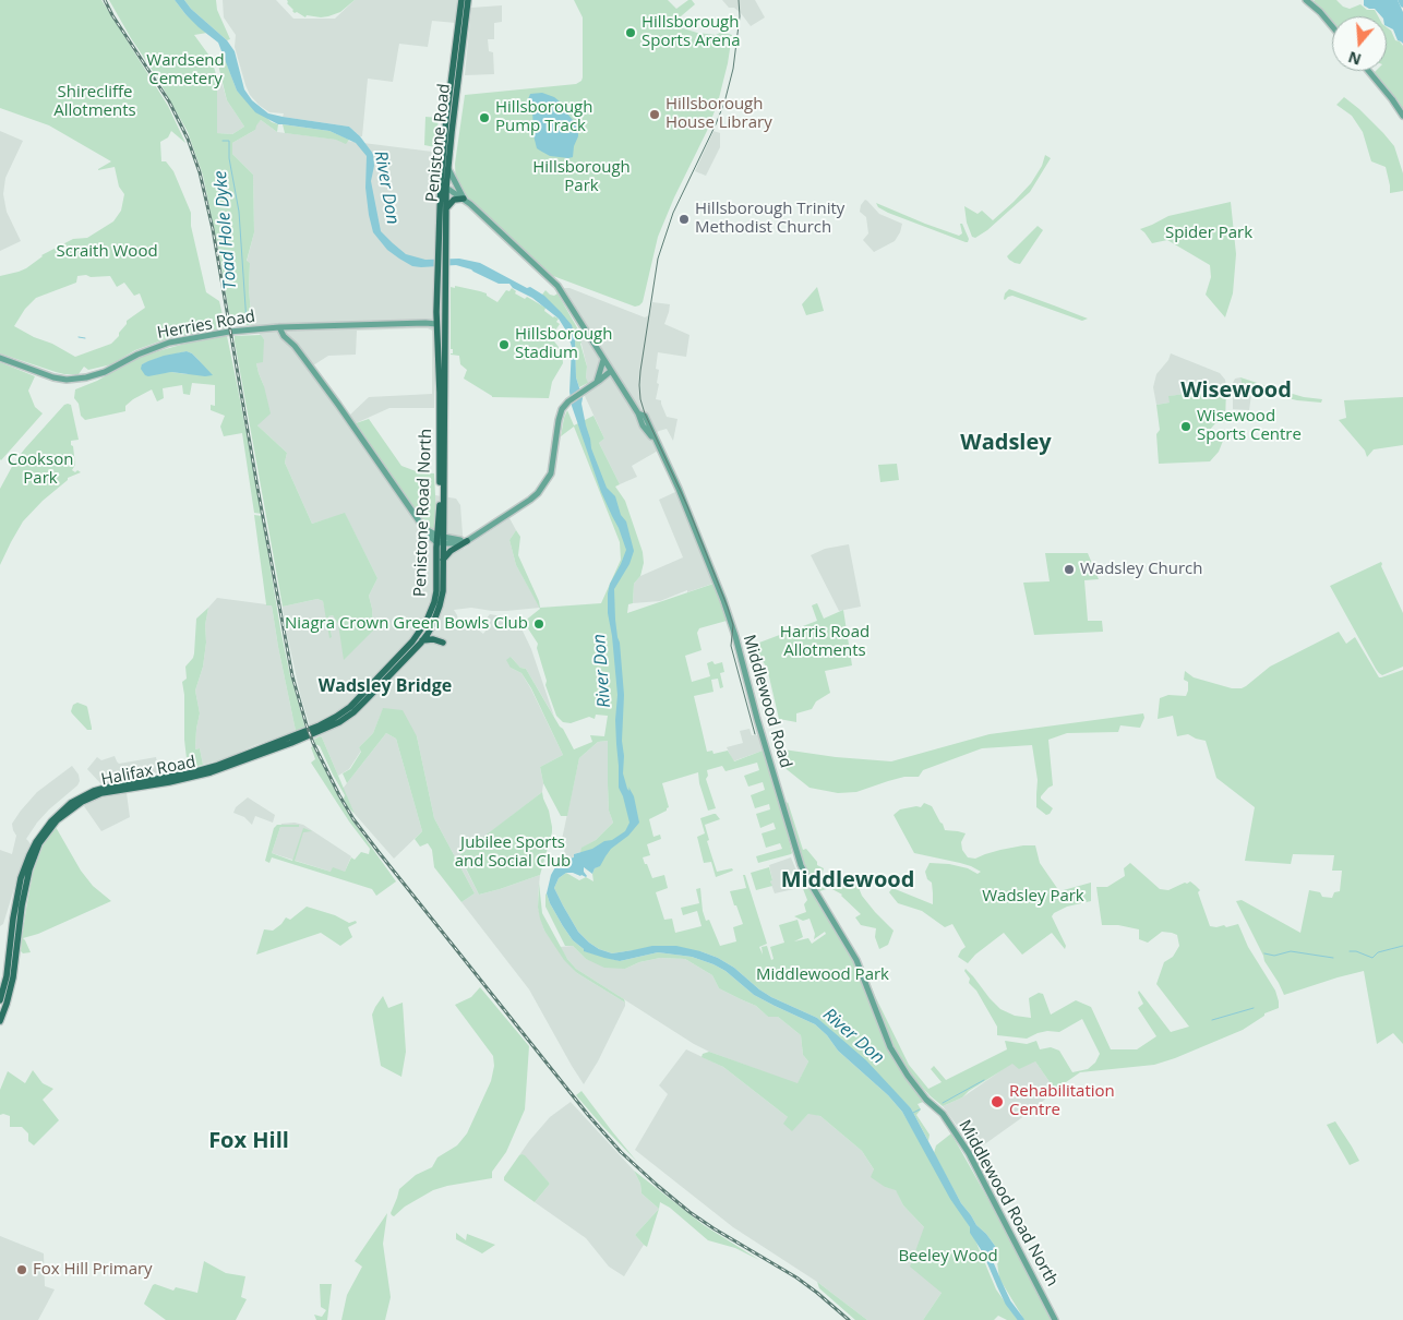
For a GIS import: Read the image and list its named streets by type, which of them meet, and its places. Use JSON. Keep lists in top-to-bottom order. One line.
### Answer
{"streets":{"highway":["Penistone Road","Penistone Road North","Halifax Road"],"main road":["Herries Road","Middlewood Road","Middlewood Road North"]},"crossings":[["Penistone Road","Penistone Road North"],["Herries Road","Penistone Road North"],["Penistone Road North","Halifax Road"],["Middlewood Road","Middlewood Road North"]],"districts":["Wisewood","Wadsley","Wadsley Bridge","Middlewood","Fox Hill"],"water":["River Don","Toad Hole Dyke"],"parks":["Wardsend Cemetery","Shirecliffe Allotments","Hillsborough Park","Spider Park","Scraith Wood","Cookson Park","Harris Road Allotments","Jubilee Sports and Social Club","Wadsley Park","Middlewood Park","Beeley Wood"],"places":["Hillsborough Sports Arena","Hillsborough House Library","Hillsborough Pump Track","Hillsborough Trinity Methodist Church","Hillsborough Stadium","Wisewood Sports Centre","Wadsley Church","Niagra Crown Green Bowls Club","Rehabilitation Centre","Fox Hill Primary"],"north":"bottom"}
